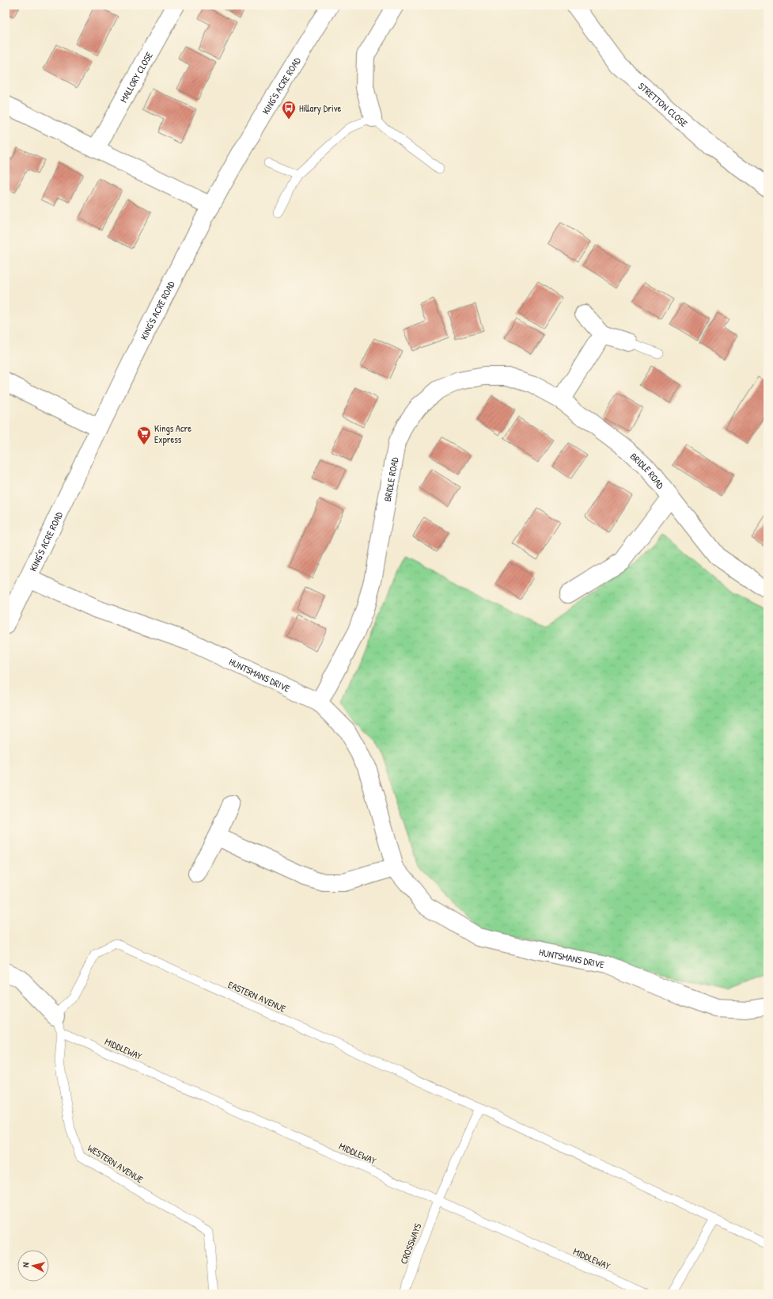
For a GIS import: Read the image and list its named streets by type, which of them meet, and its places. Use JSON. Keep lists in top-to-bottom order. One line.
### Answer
{"streets":{"main road":["MALLORY CLOSE","KING'S ACRE ROAD","STRETTON CLOSE","BRIDLE ROAD","HUNTSMANS DRIVE"],"lane":["EASTERN AVENUE","MIDDLEWAY","WESTERN AVENUE","CROSSWAYS"]},"crossings":[["KING'S ACRE ROAD","HUNTSMANS DRIVE"],["BRIDLE ROAD","HUNTSMANS DRIVE"],["EASTERN AVENUE","WESTERN AVENUE"],["EASTERN AVENUE","CROSSWAYS"],["MIDDLEWAY","WESTERN AVENUE"],["MIDDLEWAY","CROSSWAYS"]],"places":{"bus stop":["Hillary Drive"],"supermarket":["Kings Acre Express"]},"north":"left"}
